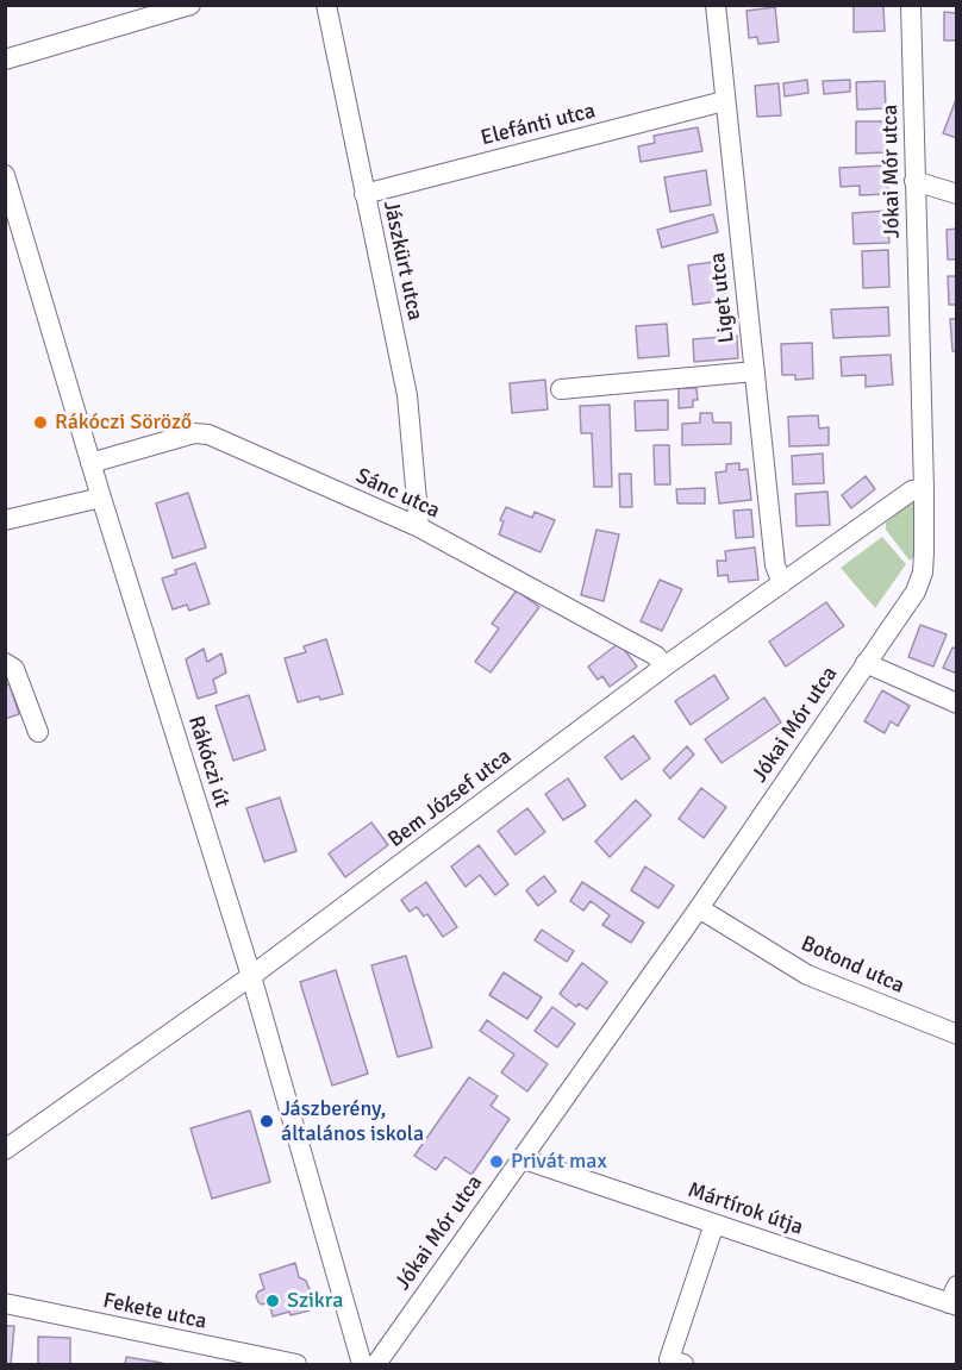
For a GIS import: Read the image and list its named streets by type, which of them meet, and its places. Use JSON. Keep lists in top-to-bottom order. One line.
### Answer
{"streets":{"street":["Elefánti utca","Jókai Mór utca","Jászkürt utca","Liget utca","Sánc utca","Rákóczi út","Bem József utca","Botond utca","Mártírok útja","Fekete utca"]},"crossings":[["Elefánti utca","Jászkürt utca"],["Elefánti utca","Liget utca"],["Jókai Mór utca","Bem József utca"],["Jókai Mór utca","Botond utca"],["Jókai Mór utca","Mártírok útja"],["Jászkürt utca","Sánc utca"],["Liget utca","Bem József utca"],["Sánc utca","Rákóczi út"],["Sánc utca","Bem József utca"],["Rákóczi út","Bem József utca"]],"places":["Rákóczi Söröző","Jászberény, általános iskola","Privát max","Szikra"]}
